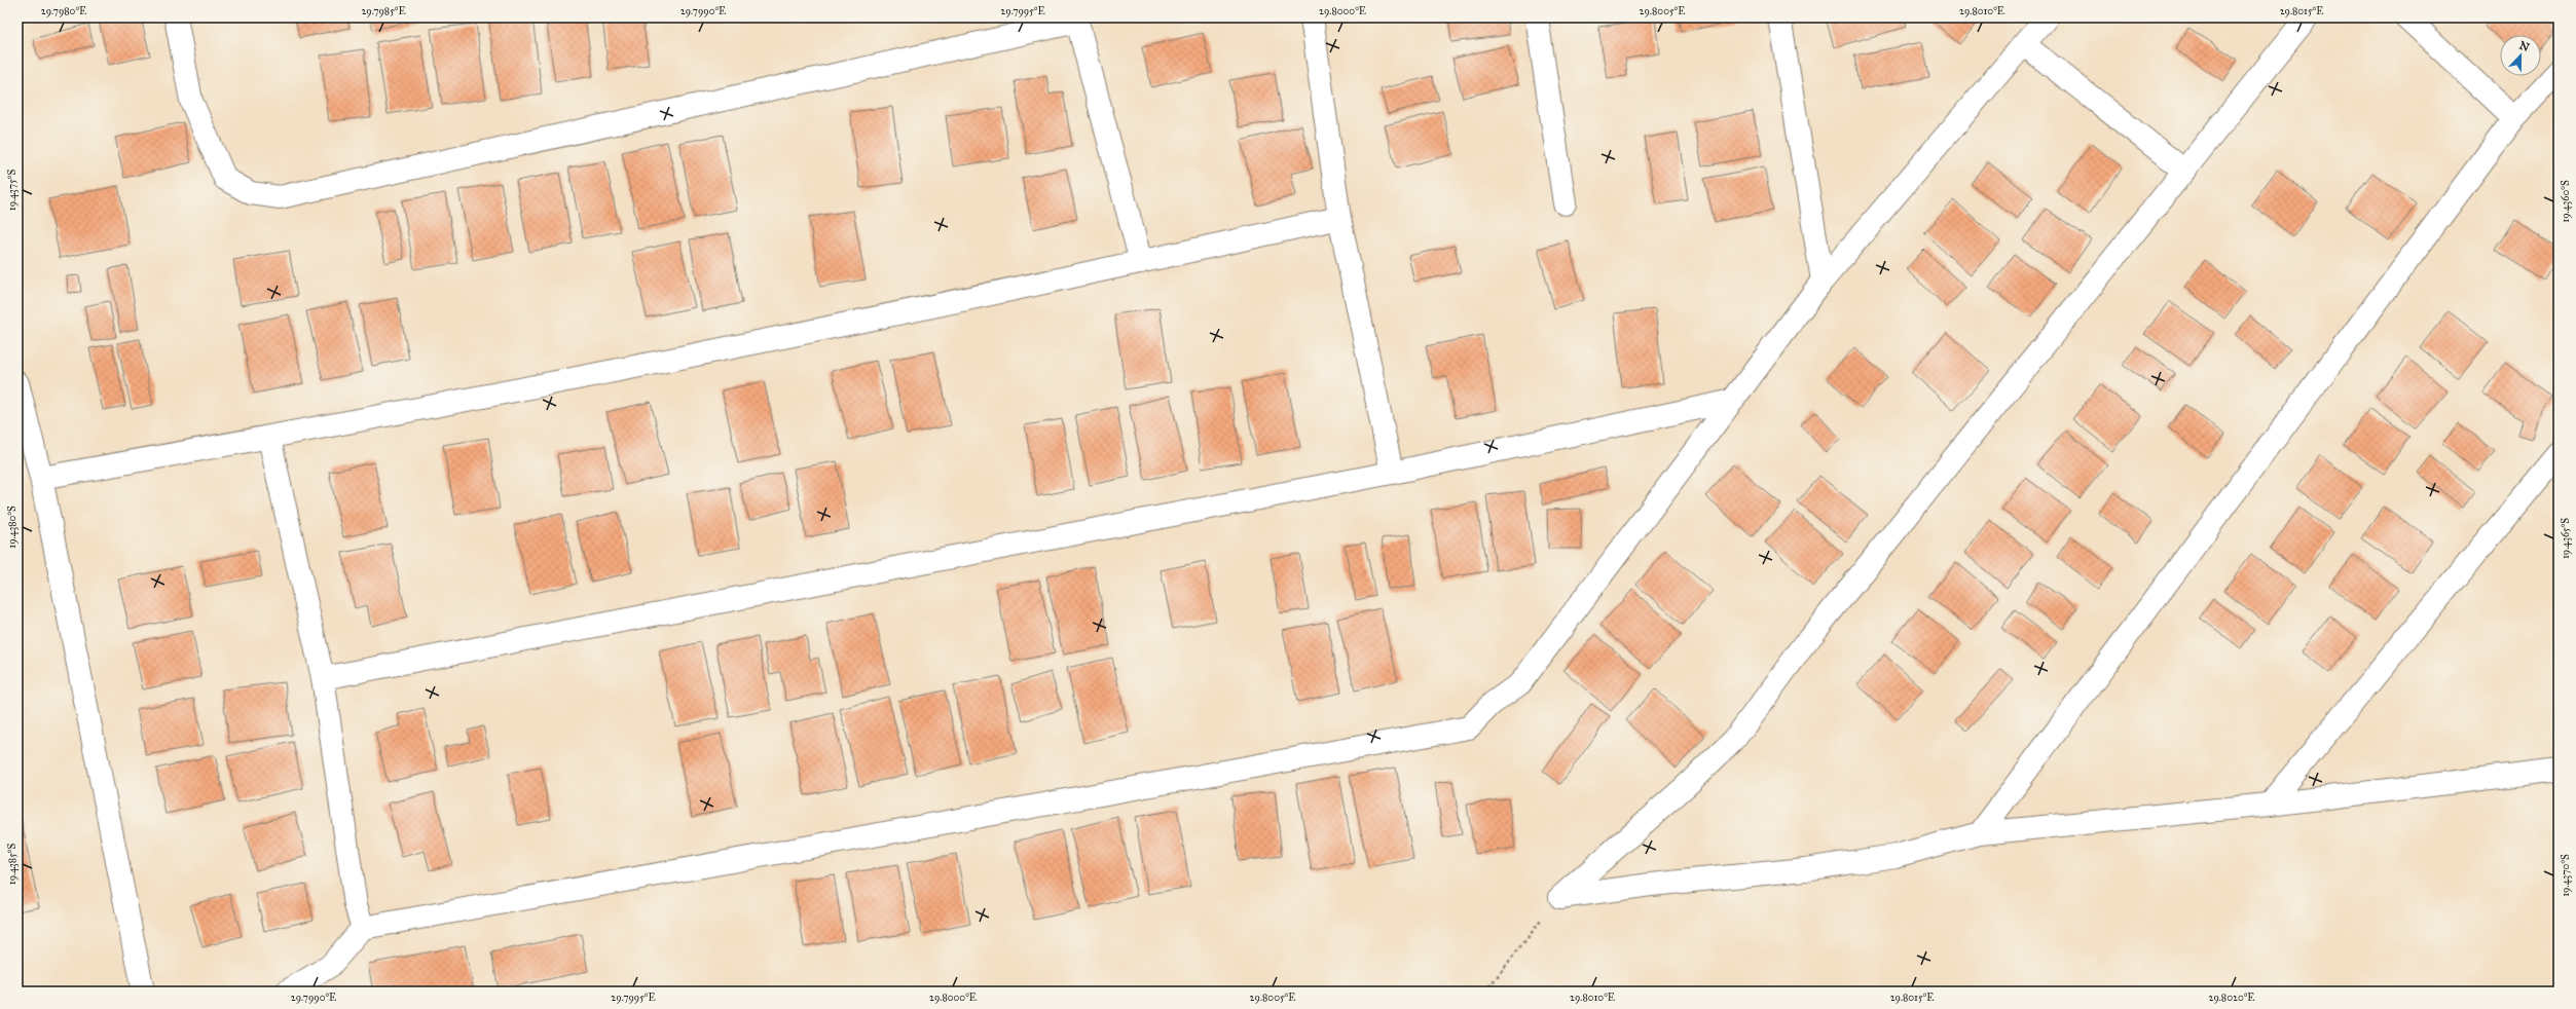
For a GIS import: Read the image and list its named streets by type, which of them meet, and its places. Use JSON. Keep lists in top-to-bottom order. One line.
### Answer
{"north":"top","coordinates":["29.7980°E","29.7985°E","29.7990°E","29.7995°E","29.8000°E","29.8005°E","29.8010°E","29.8015°E","19.4375°S","19.4360°S","19.4380°S","19.4365°S","19.4385°S","19.4370°S","29.8020°E"]}
